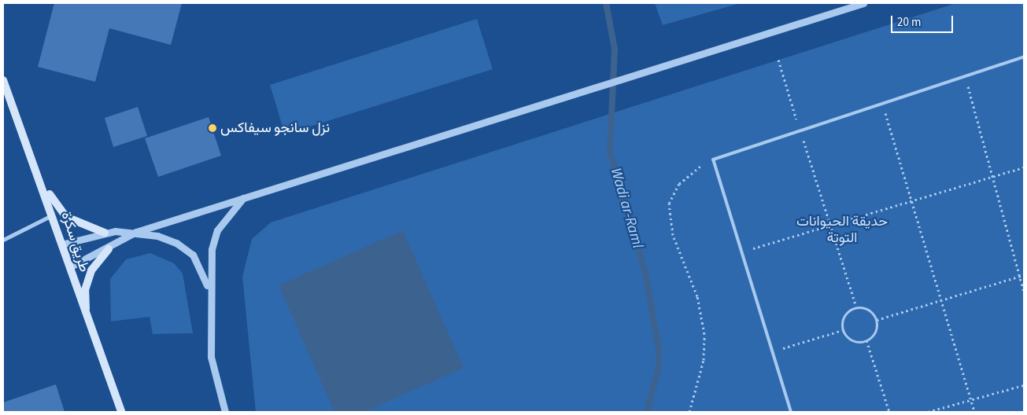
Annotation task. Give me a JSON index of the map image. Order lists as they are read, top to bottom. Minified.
{"streets":{"main road":["طريق سكرة"]},"water":["Wadi ar-Raml"],"parks":["حديقة الحيوانات التوتة"],"places":["نزل سانجو سيفاكس"],"scale_bar":"20 m"}
